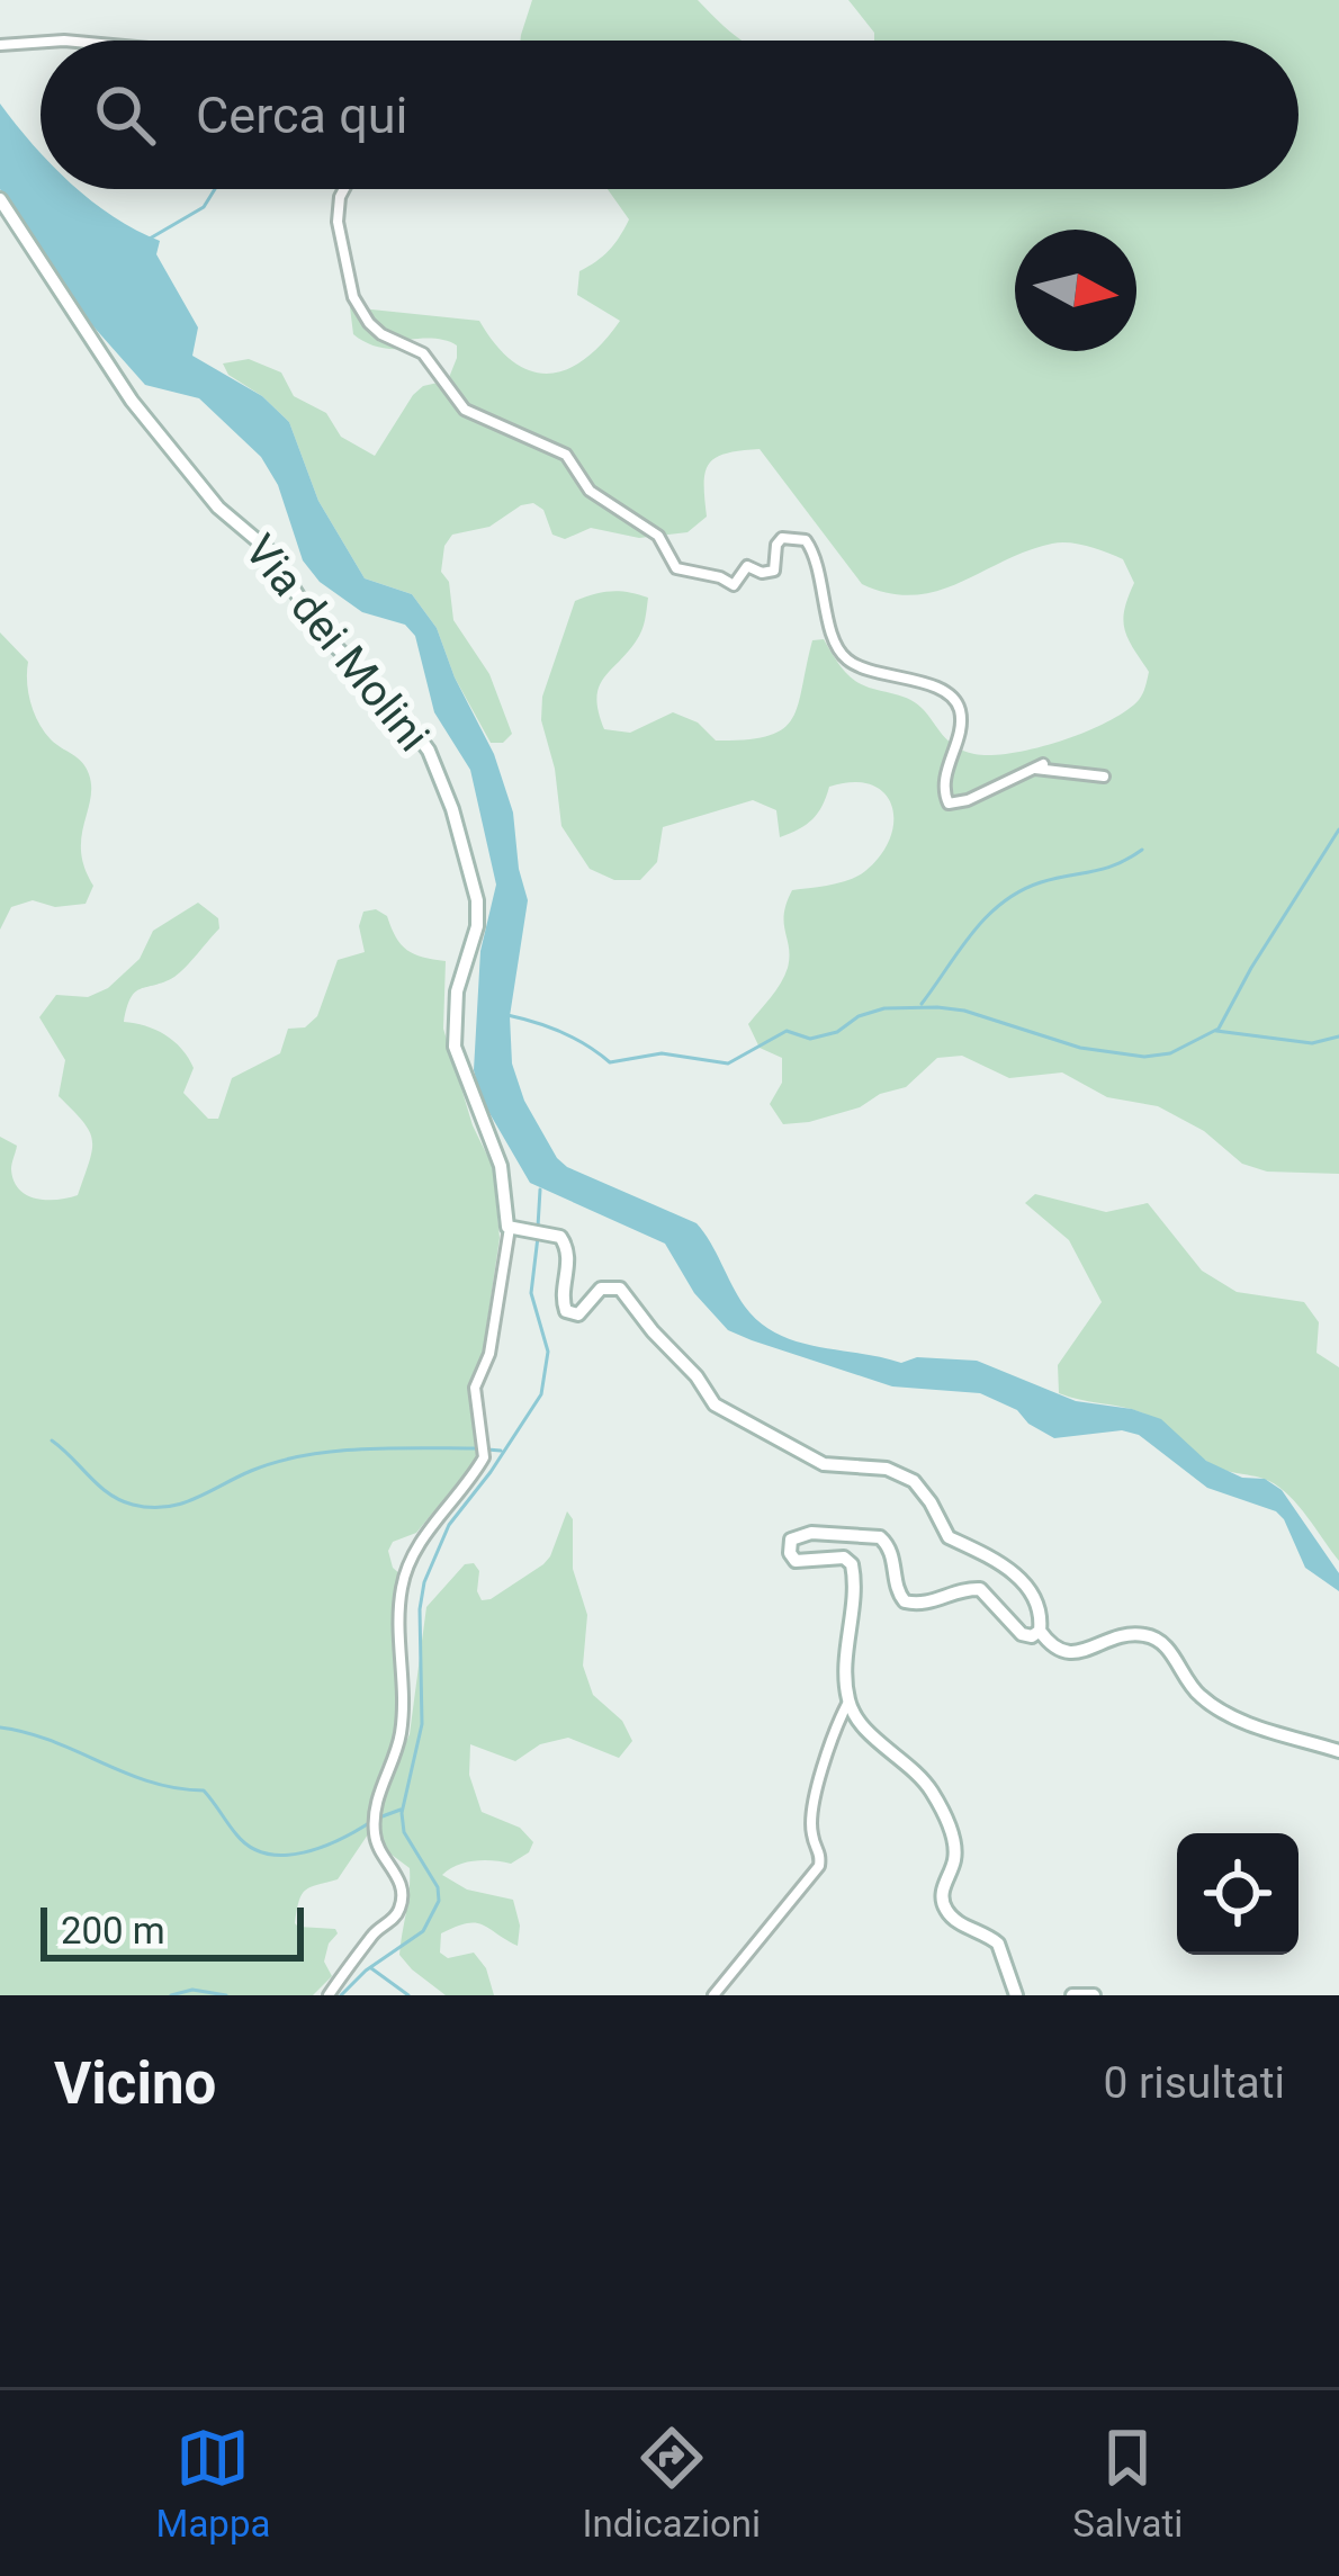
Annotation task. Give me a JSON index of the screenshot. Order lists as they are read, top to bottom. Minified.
{"streets":{"street":["Via dei Molini"]},"scale_bar":"200 m","north":"right","page":{"search":"Cerca qui","scale":"200 m","heading":["Vicino","0 risultati"],"nav":["Mappa","Indicazioni","Salvati"]}}
